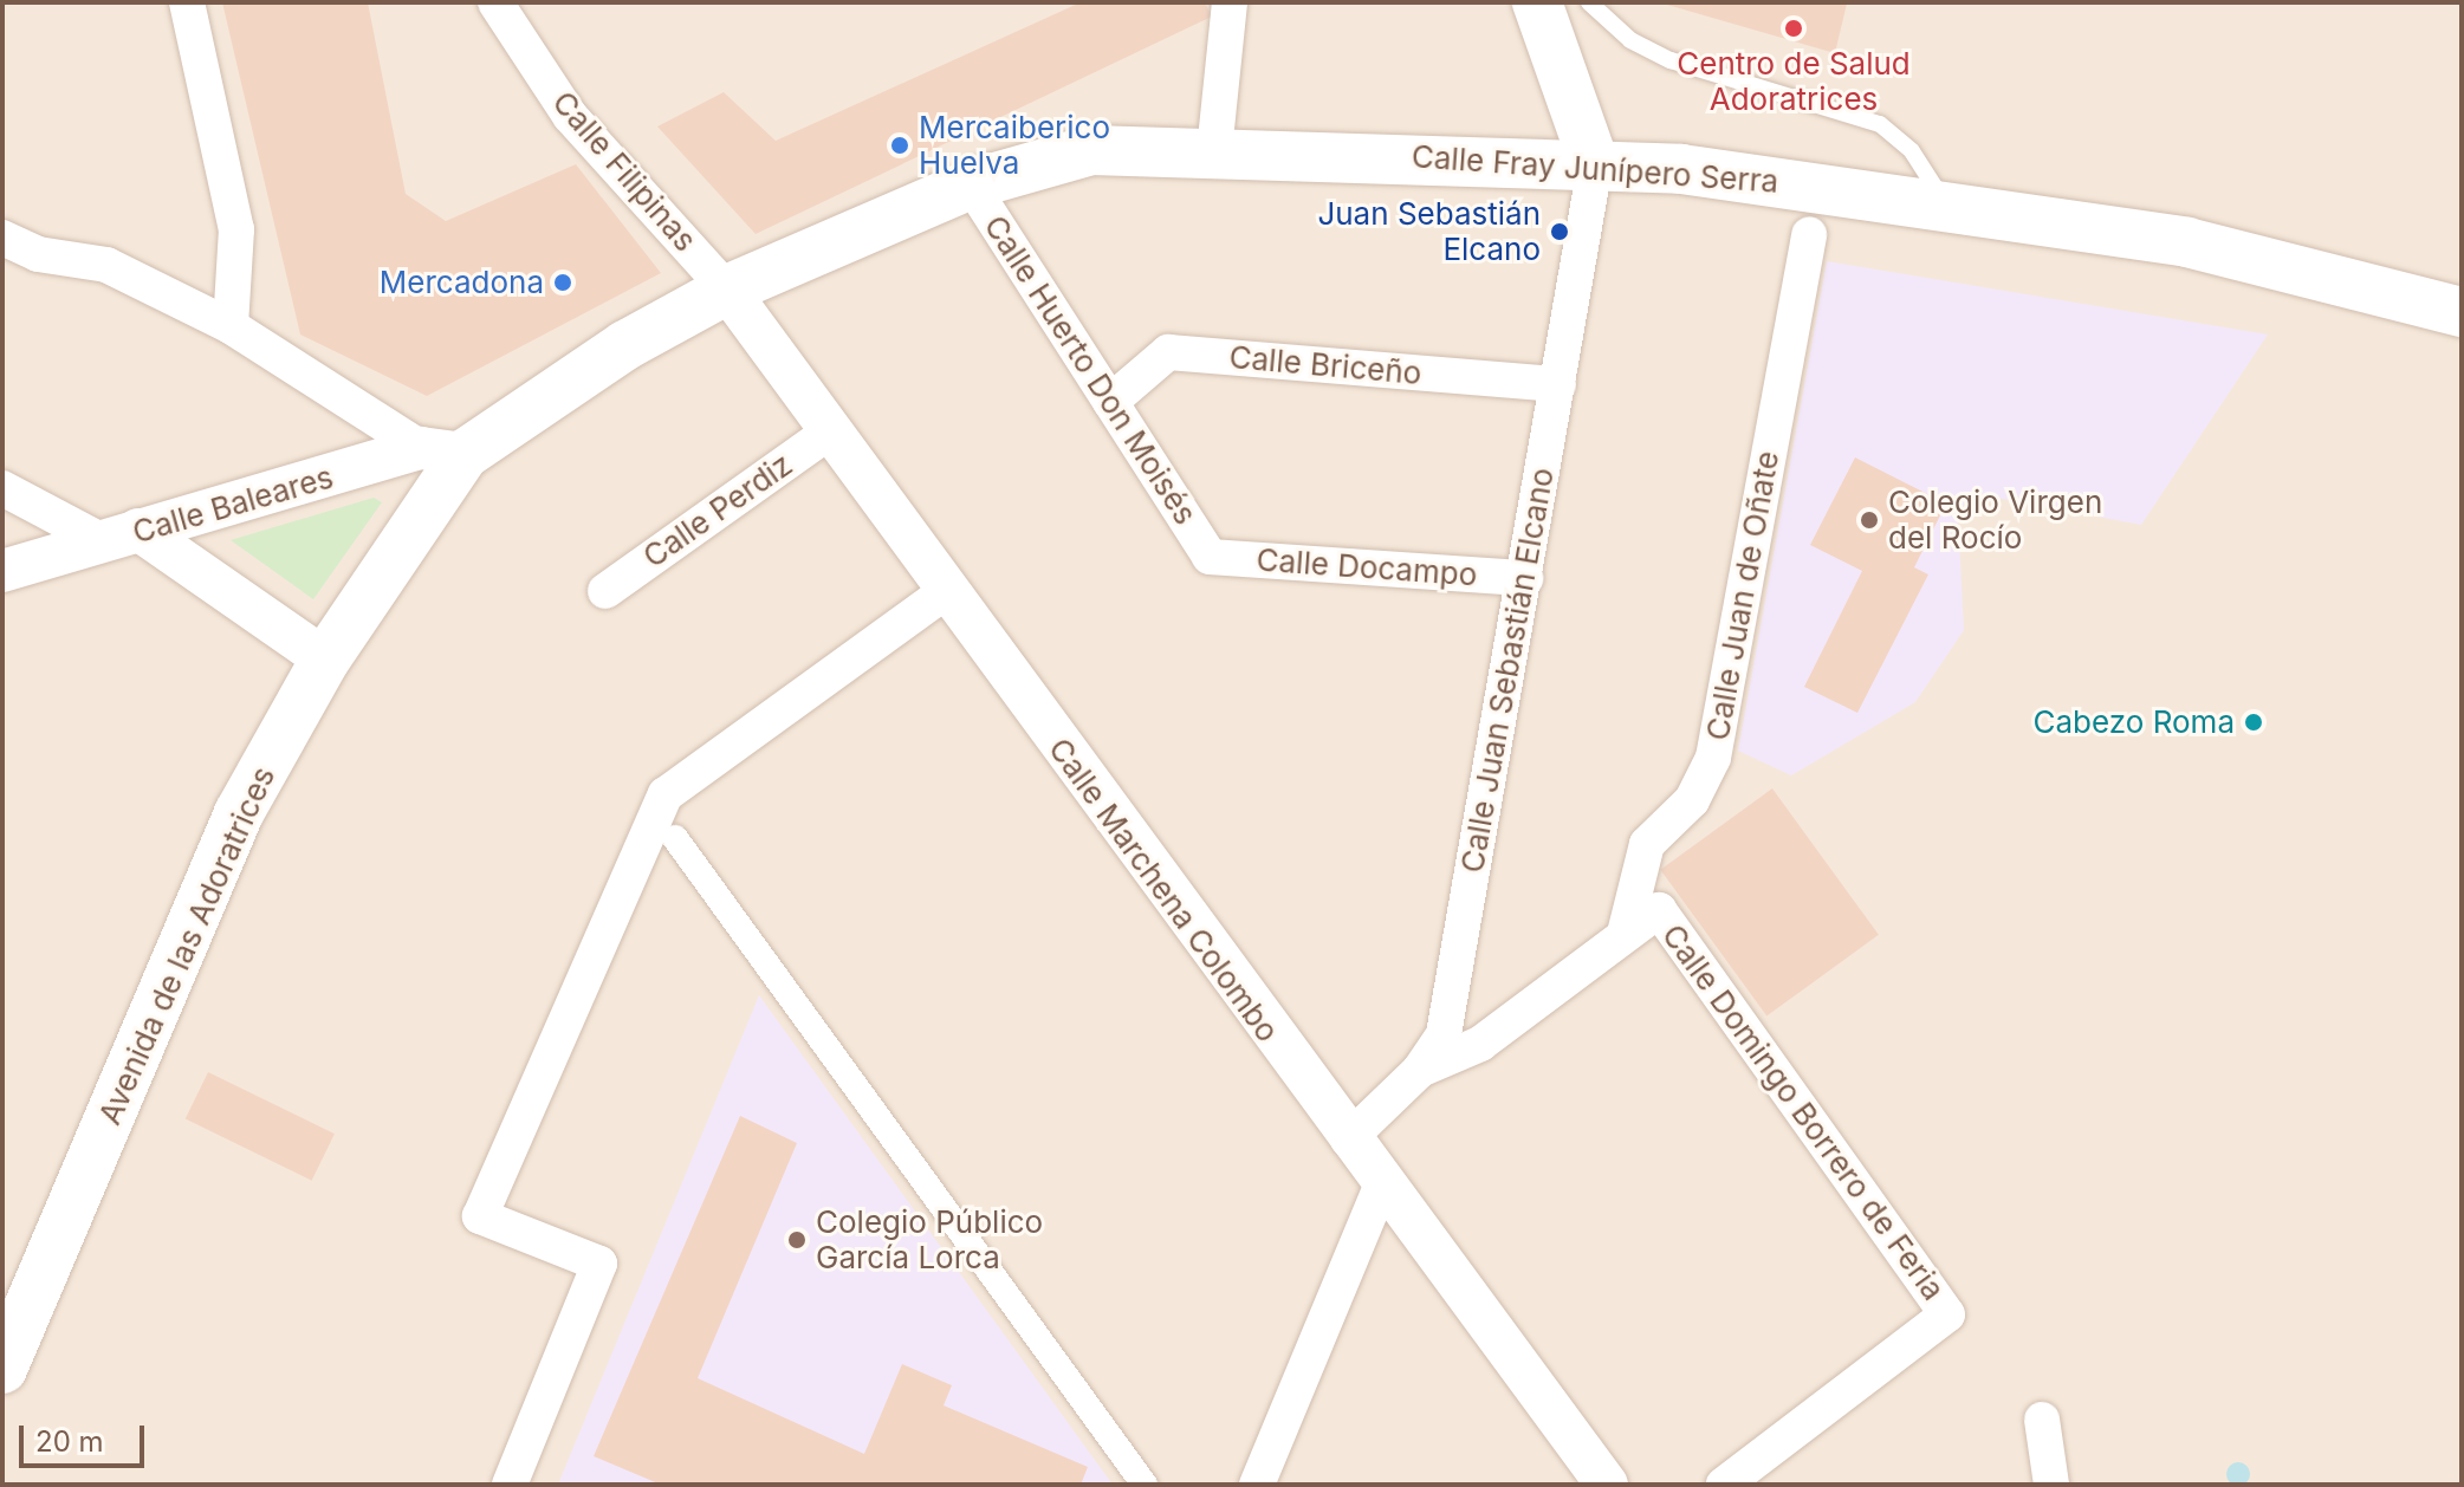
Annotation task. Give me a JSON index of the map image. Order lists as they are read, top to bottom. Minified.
{"streets":{"main road":["Calle Fray Junípero Serra","Avenida de las Adoratrices"],"street":["Calle Filipinas","Calle Briceño","Calle Huerto Don Moisés","Calle Baleares","Calle Perdiz","Calle Docampo","Calle Juan de Oñate","Calle Juan Sebastián Elcano","Calle Marchena Colombo","Calle Domingo Borrero de Feria"]},"crossings":[["Calle Fray Junípero Serra","Calle Huerto Don Moisés"],["Calle Fray Junípero Serra","Calle Juan Sebastián Elcano"],["Calle Fray Junípero Serra","Avenida de las Adoratrices"],["Calle Filipinas","Calle Marchena Colombo"],["Calle Filipinas","Avenida de las Adoratrices"],["Calle Briceño","Calle Huerto Don Moisés"],["Calle Briceño","Calle Juan Sebastián Elcano"],["Calle Huerto Don Moisés","Calle Docampo"],["Calle Huerto Don Moisés","Avenida de las Adoratrices"],["Calle Baleares","Avenida de las Adoratrices"],["Calle Perdiz","Calle Marchena Colombo"],["Calle Docampo","Calle Juan Sebastián Elcano"],["Calle Juan de Oñate","Calle Domingo Borrero de Feria"],["Calle Juan Sebastián Elcano","Calle Marchena Colombo"],["Calle Marchena Colombo","Avenida de las Adoratrices"]],"places":["Centro de Salud Adoratrices","Mercaiberico Huelva","Juan Sebastián Elcano","Mercadona","Colegio Virgen del Rocío","Cabezo Roma","Colegio Público García Lorca"],"scale_bar":"20 m"}
